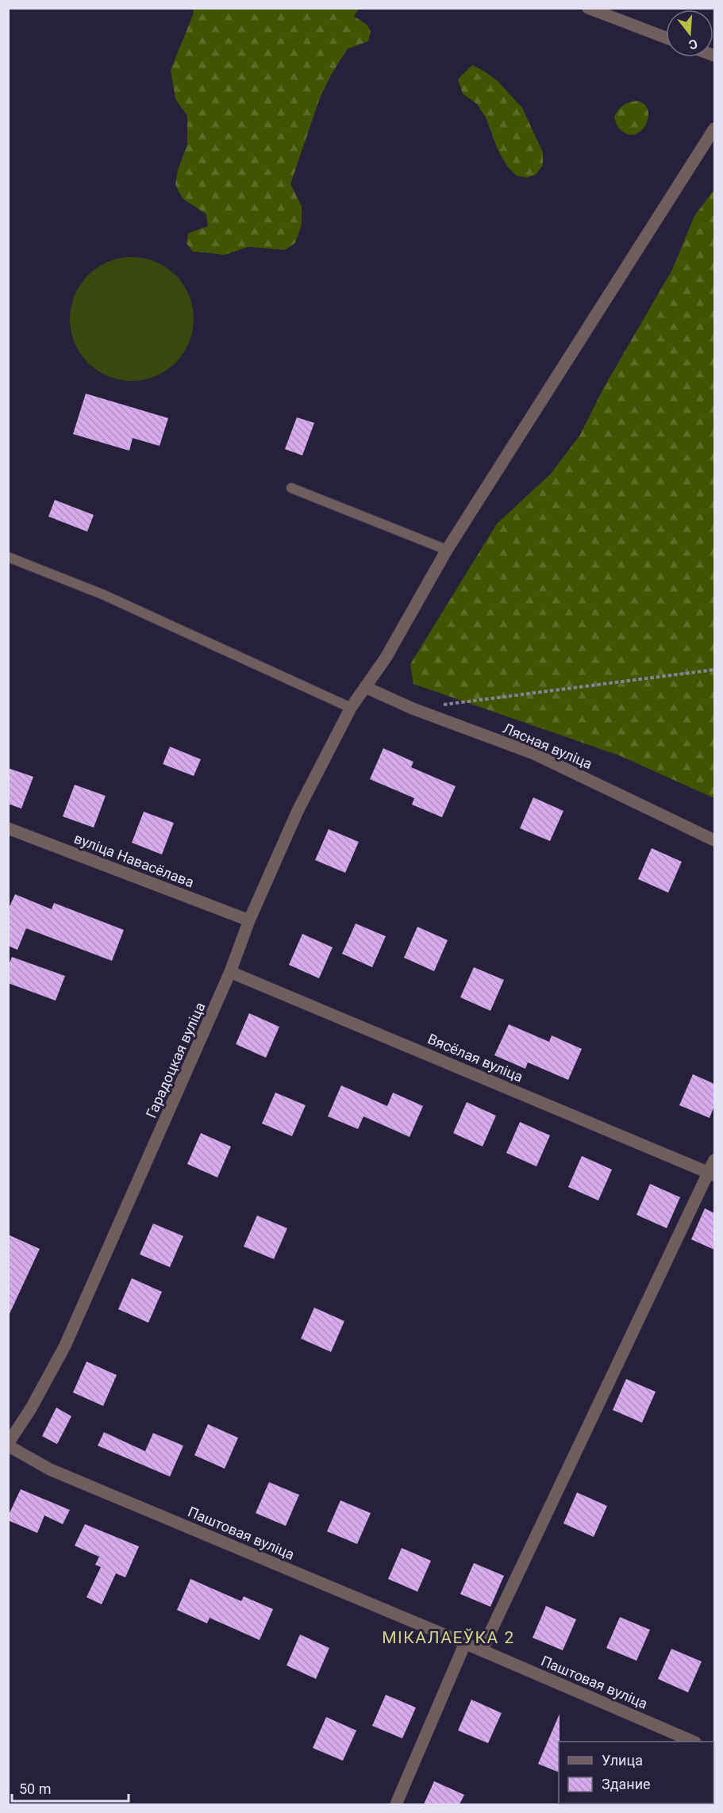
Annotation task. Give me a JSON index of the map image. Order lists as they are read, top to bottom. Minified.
{"streets":{"street":["Лясная вуліца","вуліца Навасёлава","Вясёлая вуліца","Гарадоцкая вуліца","Паштовая вуліца"]},"crossings":[["Лясная вуліца","Гарадоцкая вуліца"],["вуліца Навасёлава","Гарадоцкая вуліца"],["Вясёлая вуліца","Гарадоцкая вуліца"],["Гарадоцкая вуліца","Паштовая вуліца"]],"districts":["МІКАЛАЕЎКА 2"],"legend":["Улица","Здание"],"scale_bar":"50 m","north":"bottom"}
